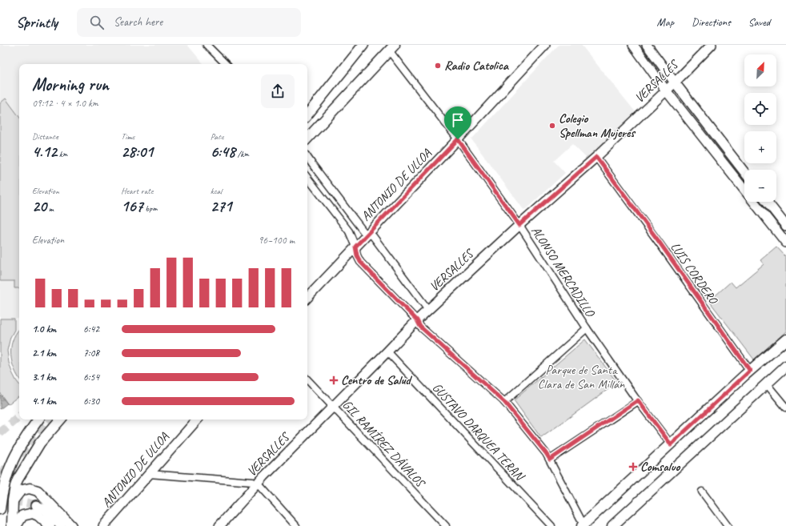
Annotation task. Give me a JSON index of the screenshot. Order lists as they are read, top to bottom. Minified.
{"streets":{"street":["VERSALLES","ANTONIO DE ULLOA","ALONSO MERCADILLO","LUIS CORDERO","GUSTAVO DARQUEA TERAN","GIL RAMÍREZ DÁVALOS"]},"crossings":[["VERSALLES","ALONSO MERCADILLO"],["VERSALLES","LUIS CORDERO"],["VERSALLES","GUSTAVO DARQUEA TERAN"],["VERSALLES","GIL RAMÍREZ DÁVALOS"],["ANTONIO DE ULLOA","ALONSO MERCADILLO"]],"parks":["Parque de Santa Clara de San Millán"],"places":{"other":["Radio Catolica","Colegio Spellman Mujeres"],"health":["Centro de Salud","Comsaluo"]},"north":"top right","page":{"header":"Sprintly","search":"Search here","nav":["Map","Directions","Saved"],"map_buttons":["+","−"],"heading":["Morning run","09:12 · 4 × 1.0 km"],"stats":[["Distance","4.12 km"],["Time","28:01"],["Pace","6:48 /km"],["Elevation","20 m"],["Heart rate","167 bpm"],["kcal","271"]],"chart":["Elevation","96–100 m"],"list":[{"name":"1.0 km","note":"6:42"},{"name":"2.1 km","note":"7:08"},{"name":"3.1 km","note":"6:54"},{"name":"4.1 km","note":"6:30"}]}}
